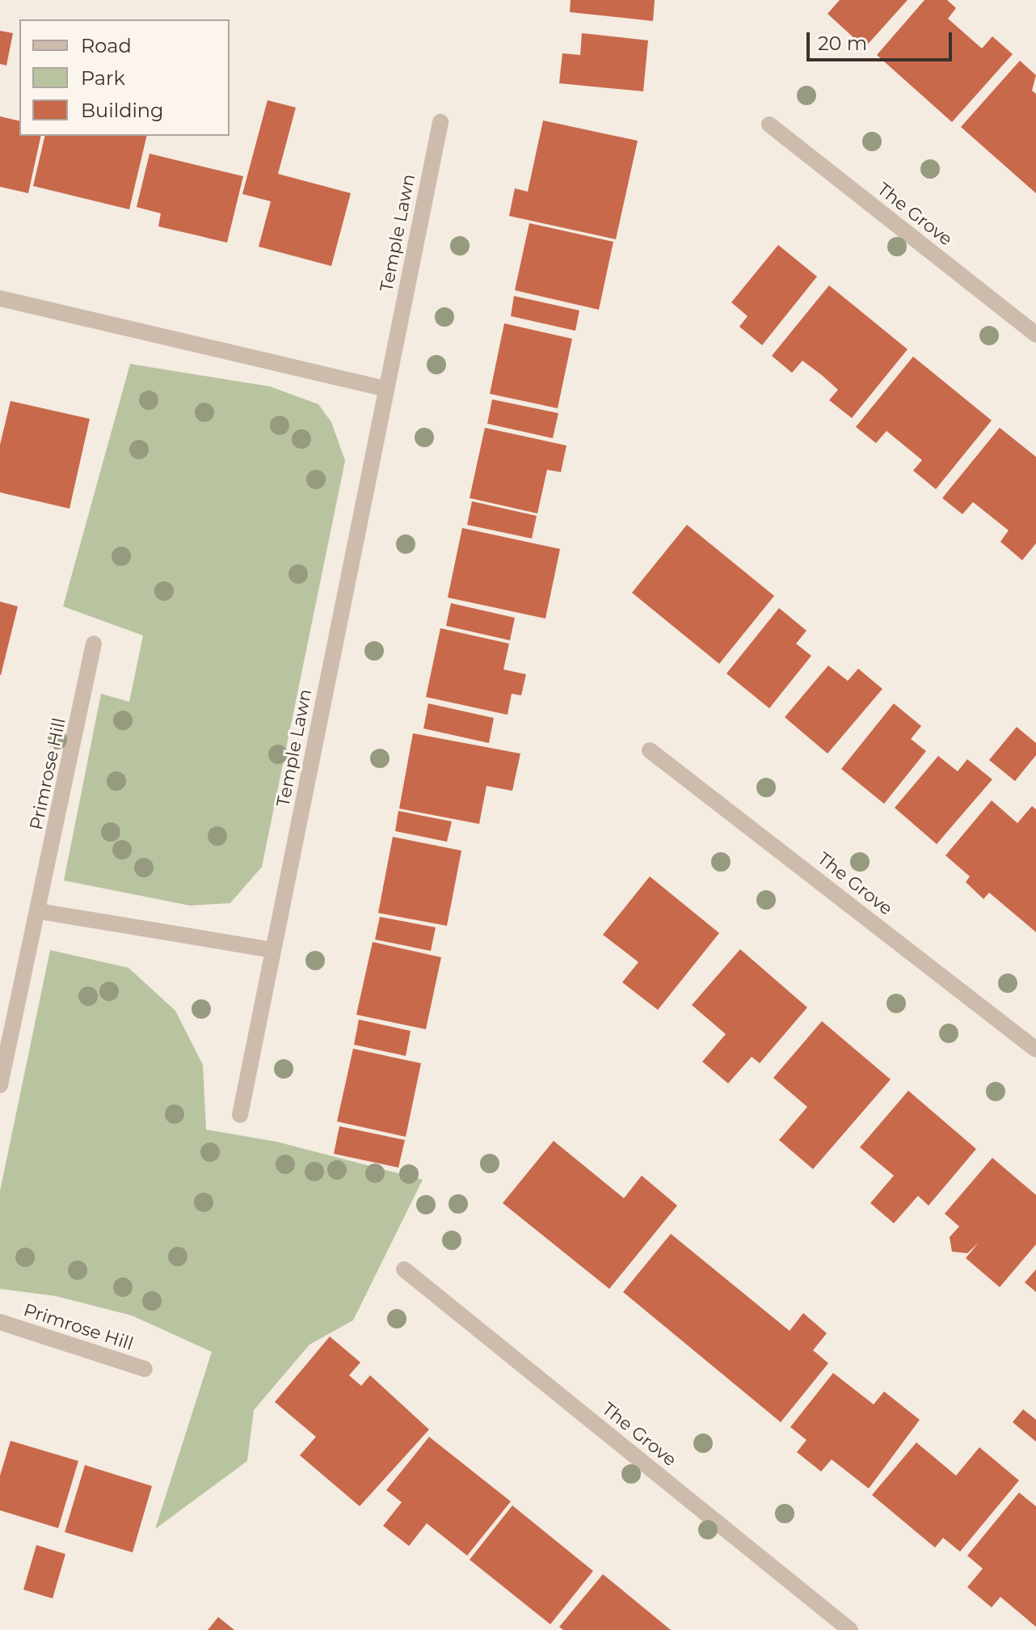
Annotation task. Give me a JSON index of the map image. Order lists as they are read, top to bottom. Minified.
{"streets":{"street":["The Grove","Temple Lawn","Primrose Hill"]},"legend":["Road","Park","Building"],"scale_bar":"20 m"}
